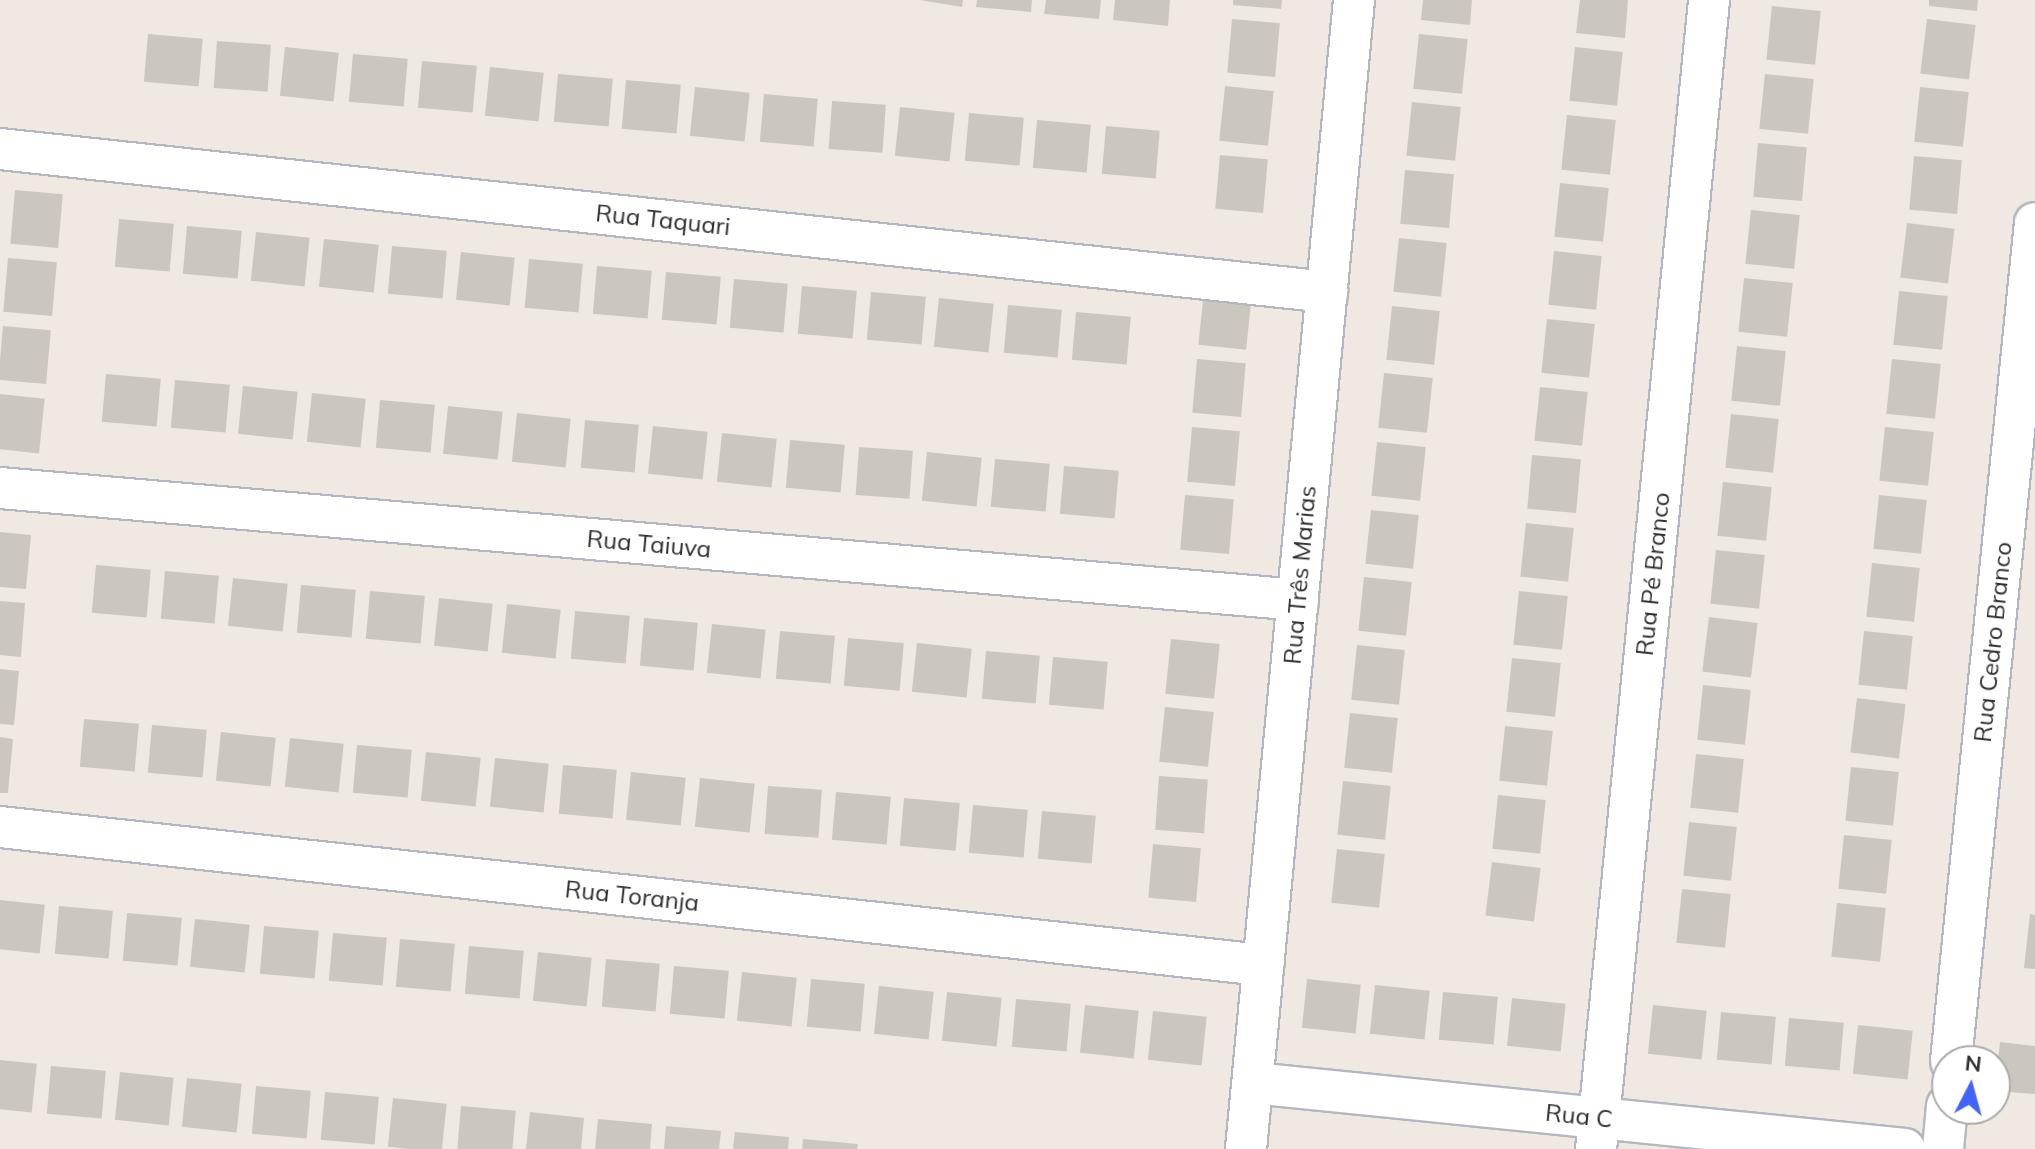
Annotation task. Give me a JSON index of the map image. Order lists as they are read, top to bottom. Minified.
{"streets":{"street":["Rua Taquari","Rua Taiuva","Rua Pé Branco","Rua Três Marias","Rua Cedro Branco","Rua Toranja","Rua C"]},"crossings":[["Rua Taquari","Rua Três Marias"],["Rua Taiuva","Rua Três Marias"],["Rua Pé Branco","Rua C"],["Rua Três Marias","Rua Toranja"],["Rua Três Marias","Rua C"]],"north":"top"}
